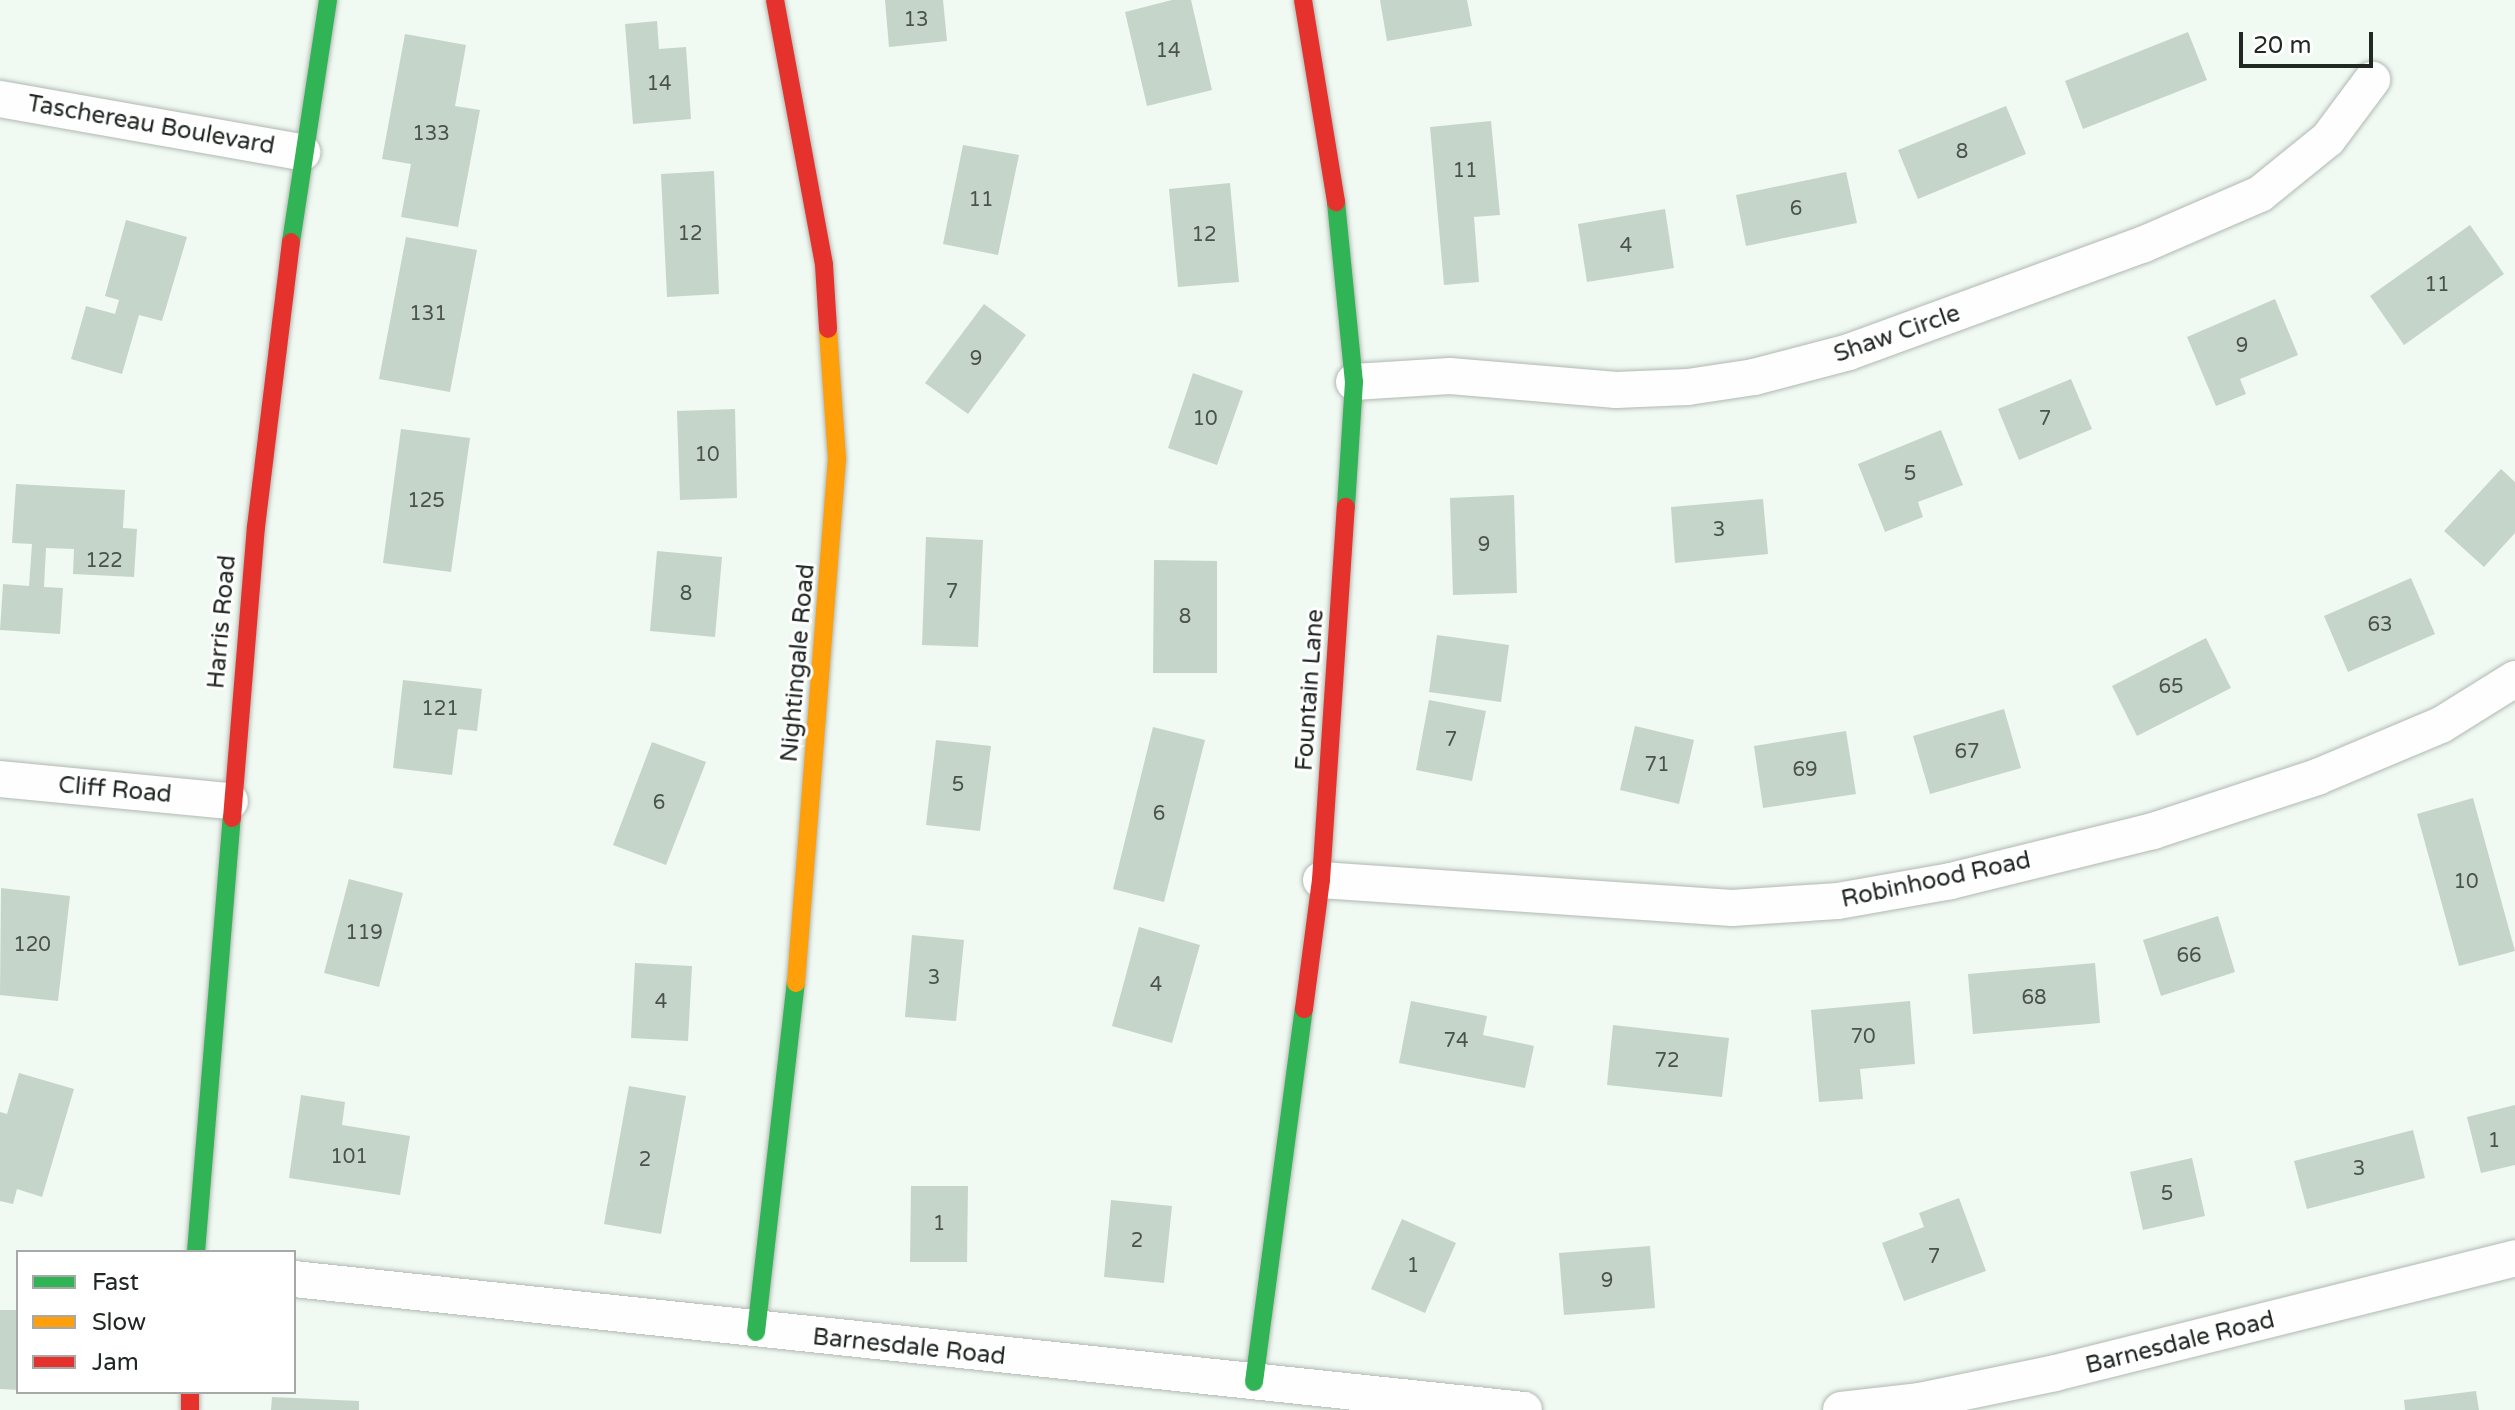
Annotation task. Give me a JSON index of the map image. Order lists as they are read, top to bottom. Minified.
{"streets":{"street":["Taschereau Boulevard","Shaw Circle","Harris Road","Nightingale Road","Fountain Lane","Cliff Road","Robinhood Road","Barnesdale Road"]},"crossings":[["Taschereau Boulevard","Harris Road"],["Shaw Circle","Fountain Lane"],["Harris Road","Cliff Road"],["Nightingale Road","Barnesdale Road"],["Fountain Lane","Robinhood Road"],["Fountain Lane","Barnesdale Road"]],"house_numbers":["13","14","14","133","8","11","11","6","12","12","4","11","131","9","9","10","7","10","5","125","3","9","122","7","8","8","63","65","121","7","67","71","69","5","6","6","10","119","120","66","3","4","68","4","70","74","72","1","101","2","3","5","1","2","7","1","9"],"legend":["Fast","Slow","Jam"],"scale_bar":"20 m"}
